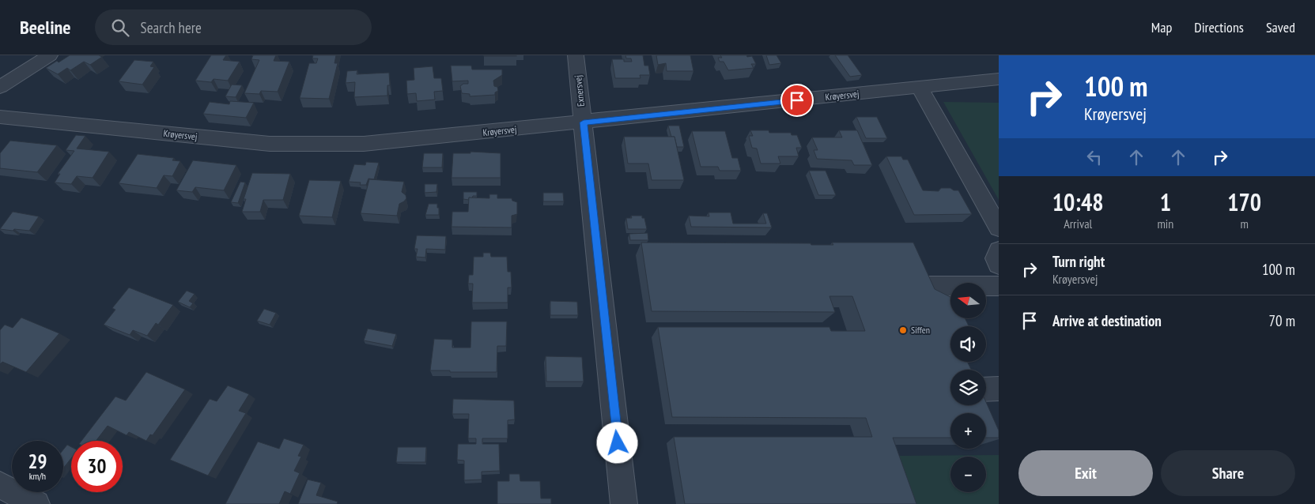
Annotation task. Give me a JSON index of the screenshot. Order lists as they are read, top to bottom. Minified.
{"streets":{"street":["Exnersvej","Krøyersvej"]},"crossings":[["Exnersvej","Krøyersvej"]],"places":["Siffen"],"north":"left","page":{"header":"Beeline","search":"Search here","nav":["Map","Directions","Saved"],"turn":["100 m","Krøyersvej"],"eta":["10:48","Arrival","1","min","170","m"],"list":[{"name":"Turn right","note":"Krøyersvej","value":"100 m"},{"name":"Arrive at destination","value":"70 m"}],"map_buttons":["+","−"],"speed":"29 km/h","limit":"30","buttons":["Exit","Share"]}}
